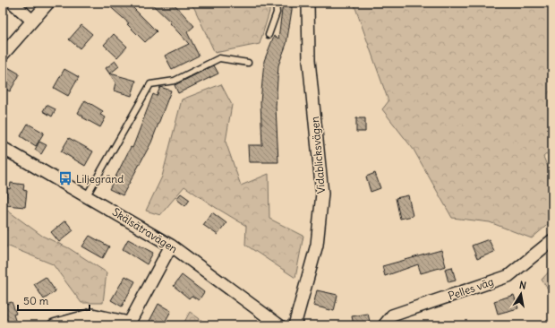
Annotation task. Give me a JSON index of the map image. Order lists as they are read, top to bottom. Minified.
{"streets":{"street":["Vidablicksvägen","Skälsätravägen","Pelles väg"]},"places":{"bus stop":["Liljegränd"]},"scale_bar":"50 m","north":"top"}
